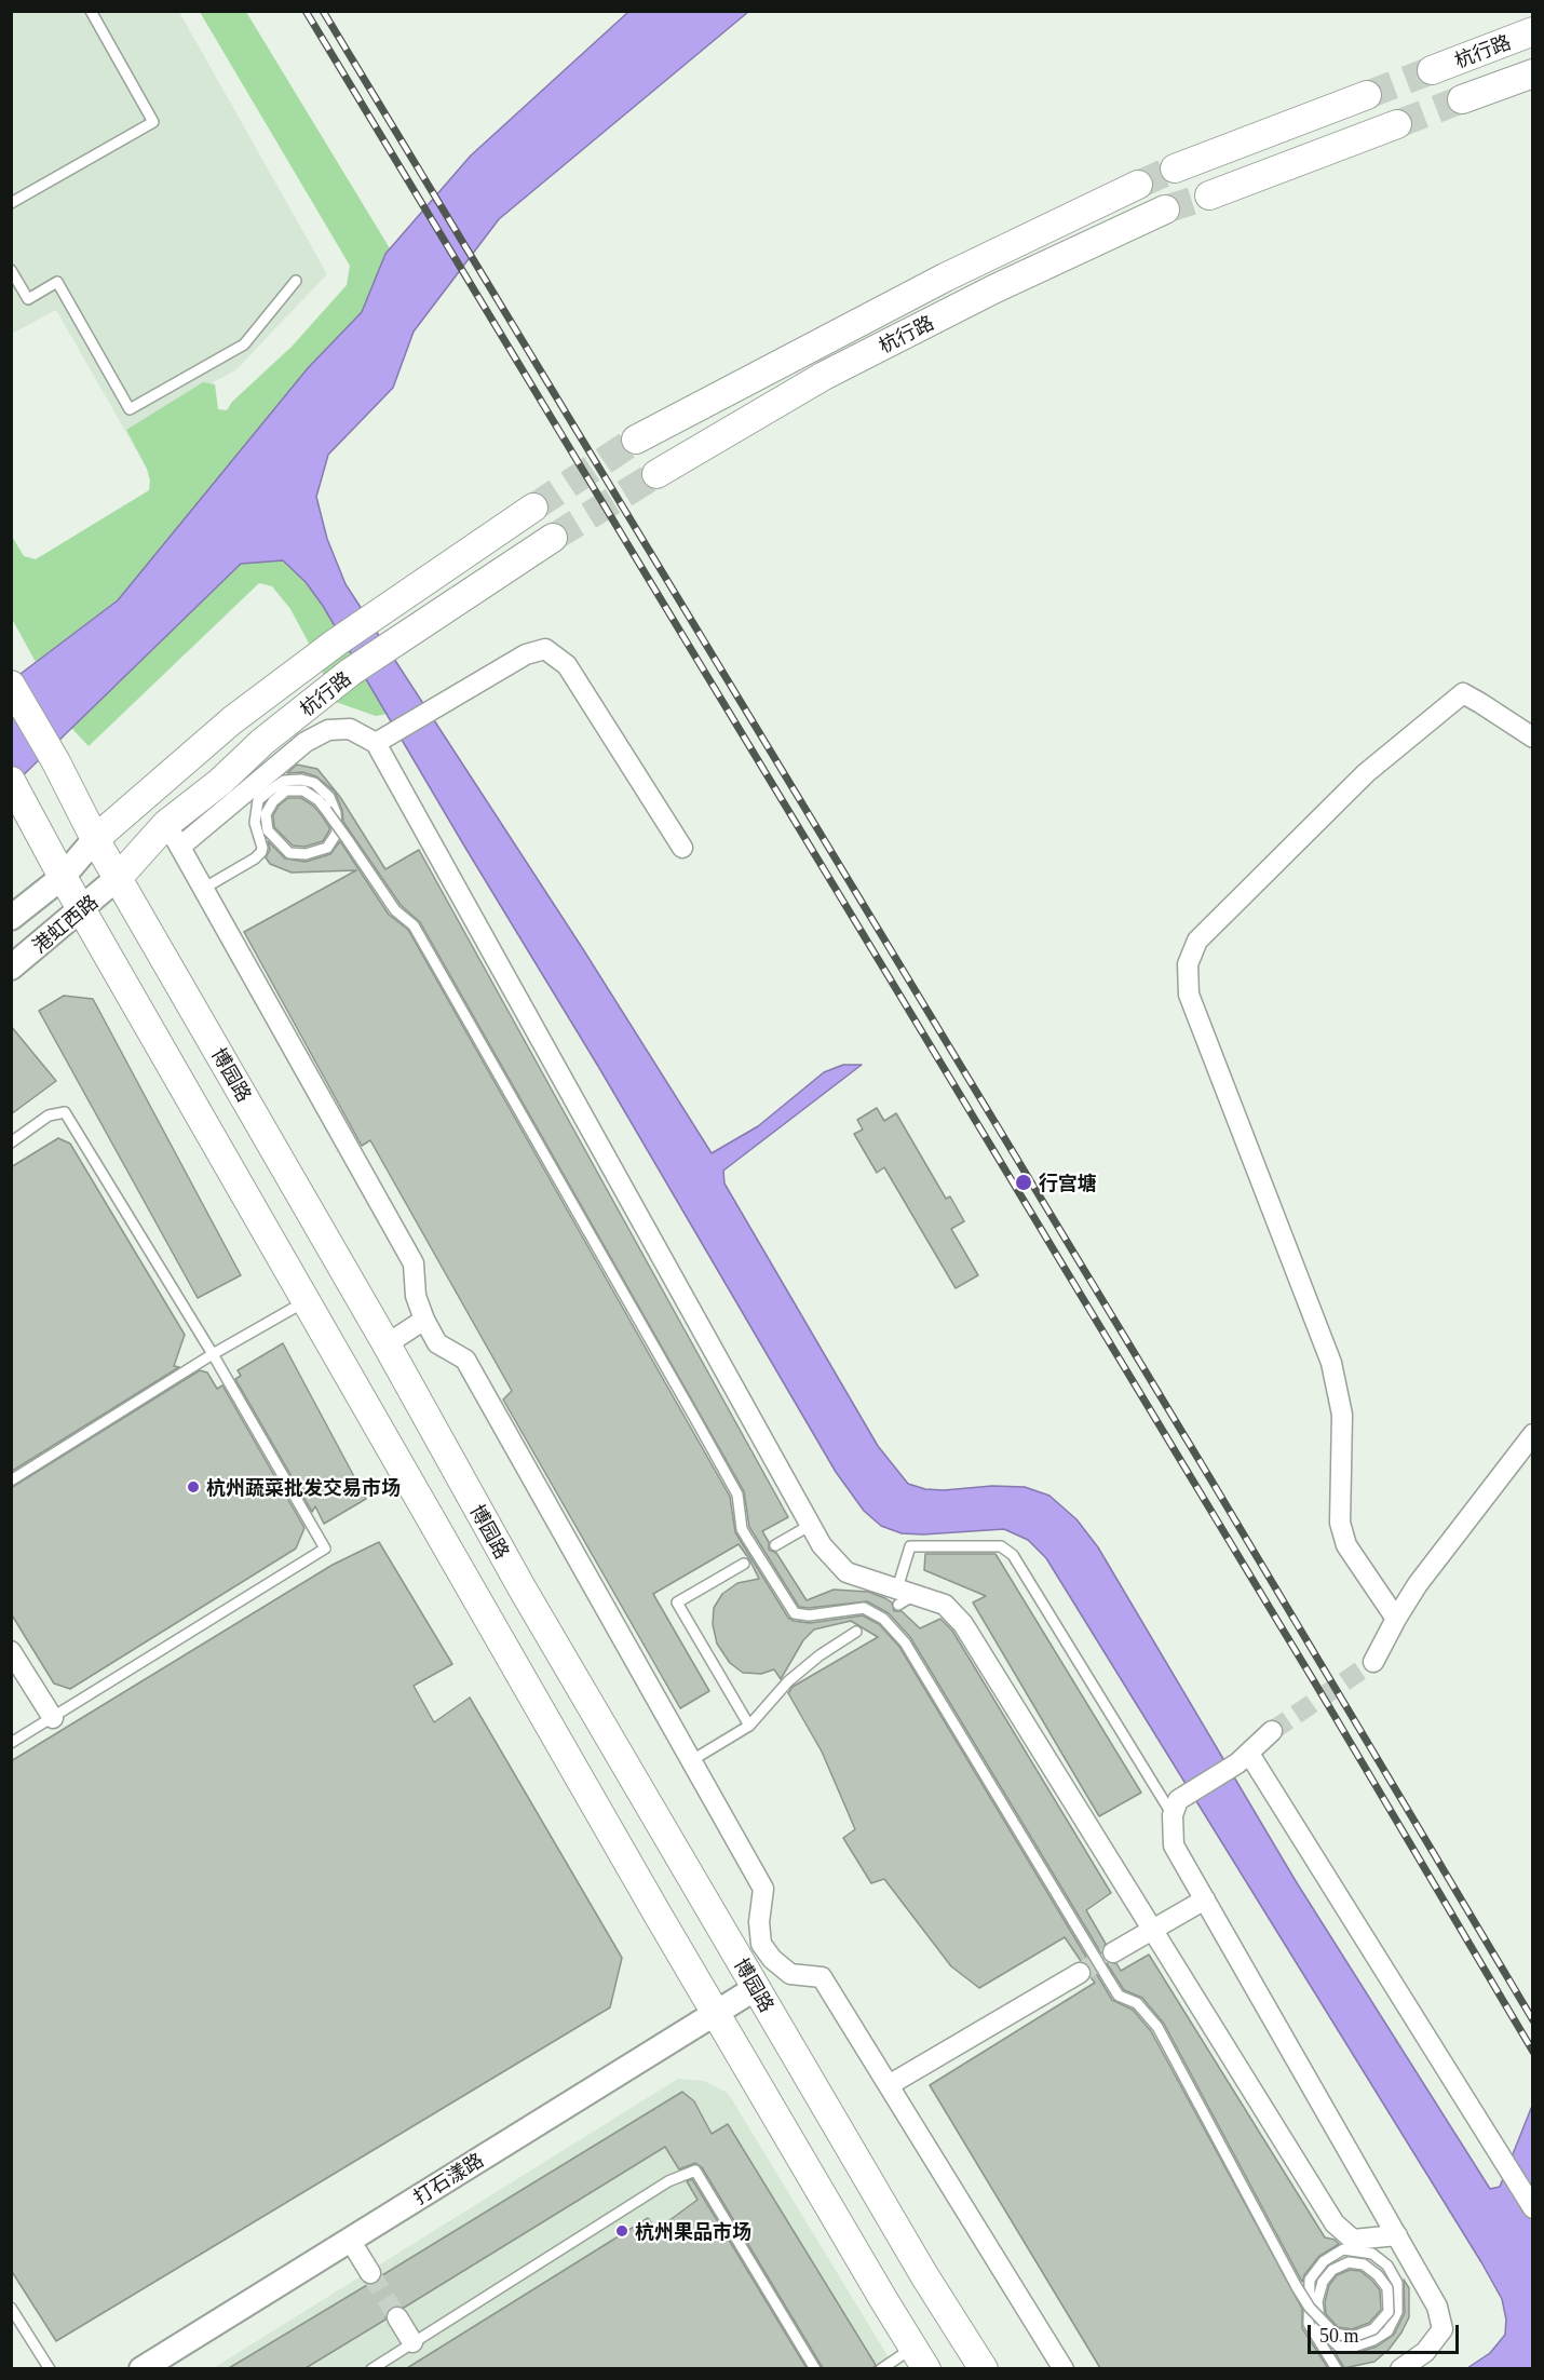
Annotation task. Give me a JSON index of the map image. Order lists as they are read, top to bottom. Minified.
{"streets":{"main road":["杭行路","博园路"],"street":["港虹西路","打石漾路"]},"crossings":[["杭行路","港虹西路"],["杭行路","博园路"],["港虹西路","博园路"],["博园路","打石漾路"]],"places":["行宫塘","杭州蔬菜批发交易市场","杭州果品市场"],"scale_bar":"50 m"}
